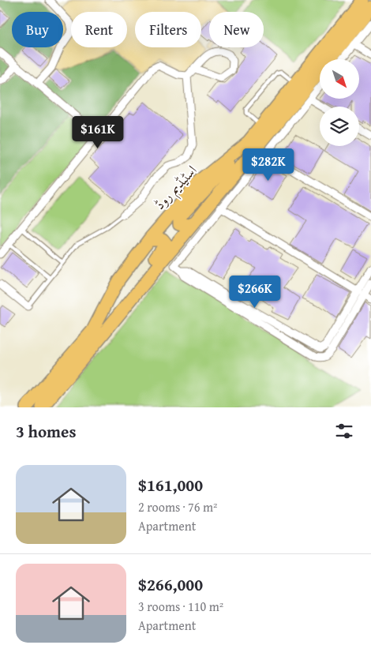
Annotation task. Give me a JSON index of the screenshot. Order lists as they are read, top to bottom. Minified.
{"streets":{"main road":["اسٹیڈیم روڈ"]},"north":"bottom right","page":{"chip":["Buy","Rent","Filters","New"],"price":["$161K","$282K","$266K"],"heading":"3 homes","list":[{"name":"$161,000","note":"2 rooms · 76 m² · Apartment"},{"name":"$266,000","note":"3 rooms · 110 m² · Apartment"}]}}
